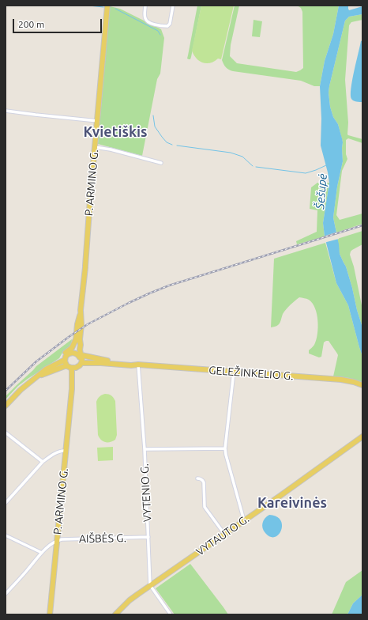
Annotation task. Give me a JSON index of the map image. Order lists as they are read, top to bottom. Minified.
{"streets":{"main road":["P. ARMINO G.","GELEŽINKELIO G.","VYTAUTO G."],"street":["VYTENIO G.","AIŠBĖS G."]},"crossings":[["P. ARMINO G.","GELEŽINKELIO G."],["P. ARMINO G.","AIŠBĖS G."],["GELEŽINKELIO G.","VYTENIO G."],["VYTENIO G.","VYTAUTO G."],["VYTENIO G.","AIŠBĖS G."]],"districts":["Kvietiškis","Kareivinės"],"water":["Šešupė"],"scale_bar":"200 m"}
